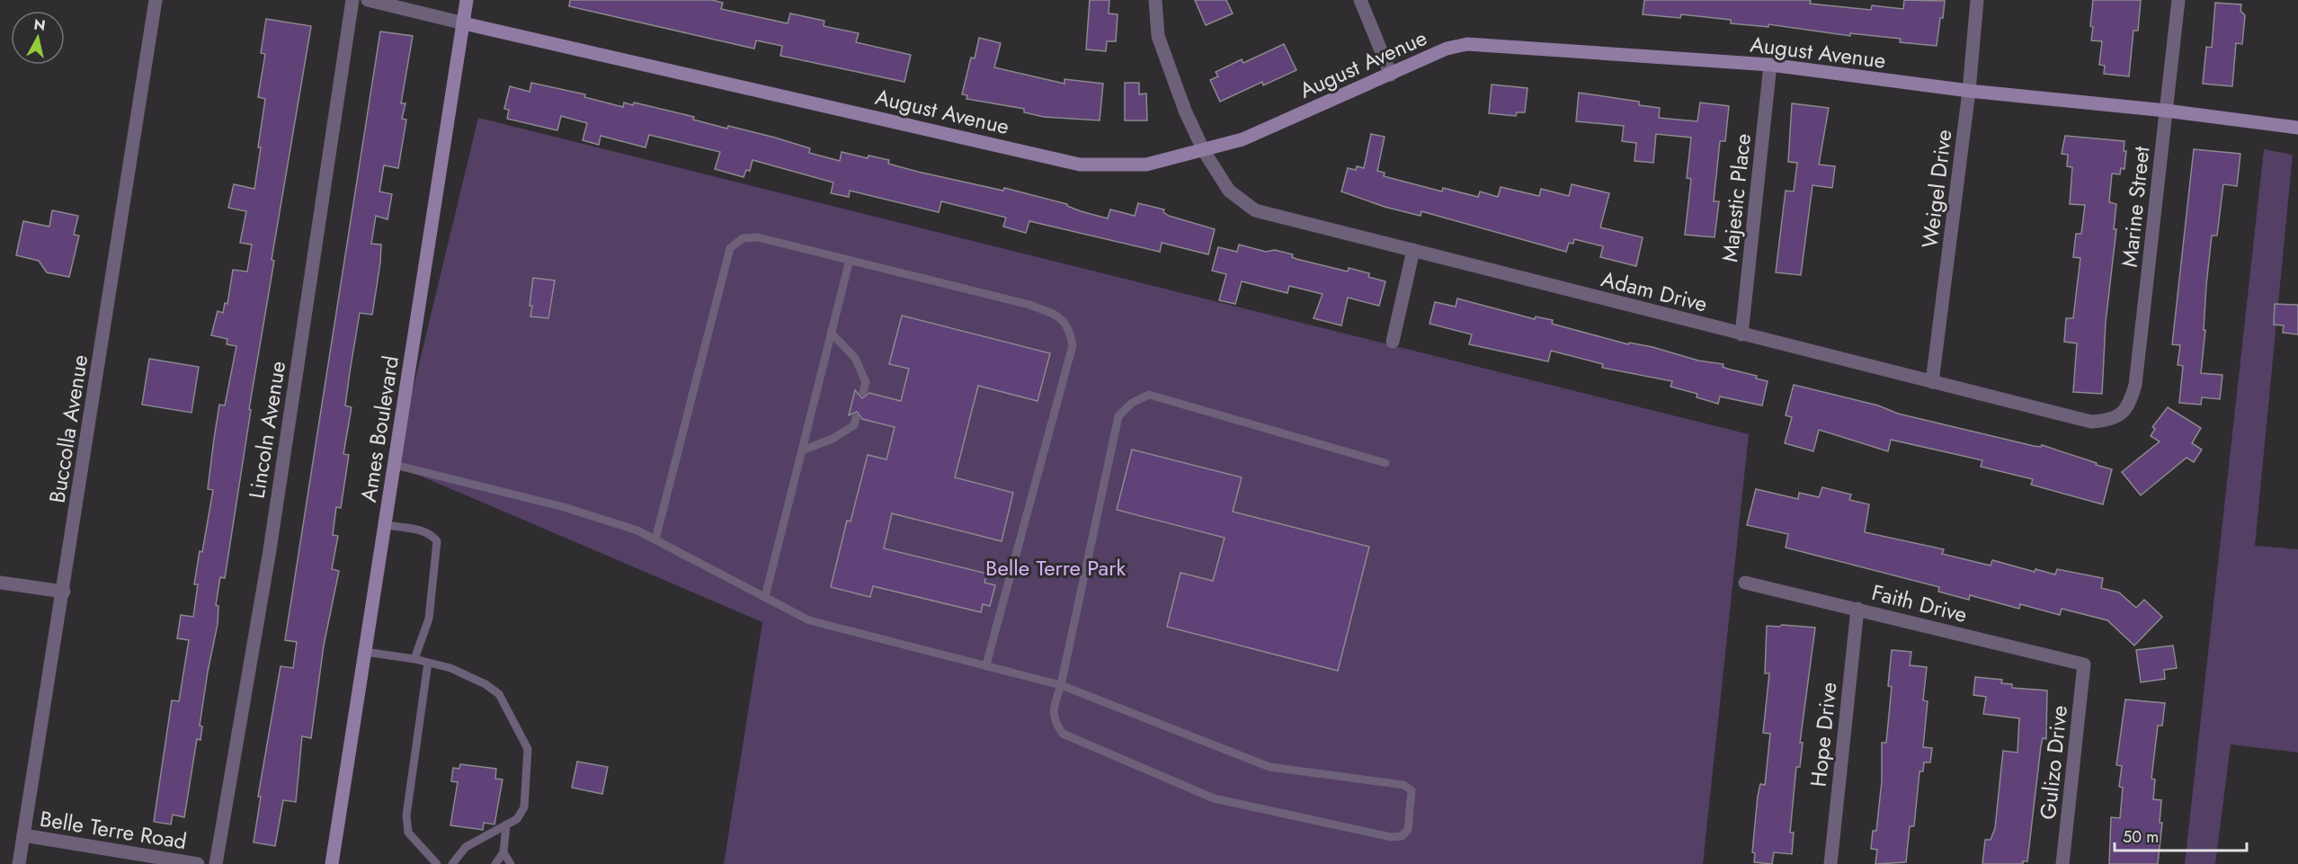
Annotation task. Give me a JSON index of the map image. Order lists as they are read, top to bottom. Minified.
{"streets":{"street":["August Avenue","Weigel Drive","Majestic Place","Marine Street","Adam Drive","Buccolla Avenue","Ames Boulevard","Lincoln Avenue","Faith Drive","Hope Drive","Gulizo Drive","Belle Terre Road"]},"crossings":[["August Avenue","Weigel Drive"],["August Avenue","Majestic Place"],["August Avenue","Marine Street"],["August Avenue","Adam Drive"],["August Avenue","Ames Boulevard"],["Weigel Drive","Adam Drive"],["Majestic Place","Adam Drive"],["Marine Street","Adam Drive"],["Buccolla Avenue","Belle Terre Road"],["Faith Drive","Hope Drive"],["Faith Drive","Gulizo Drive"]],"parks":["Belle Terre Park"],"scale_bar":"50 m","north":"top"}
